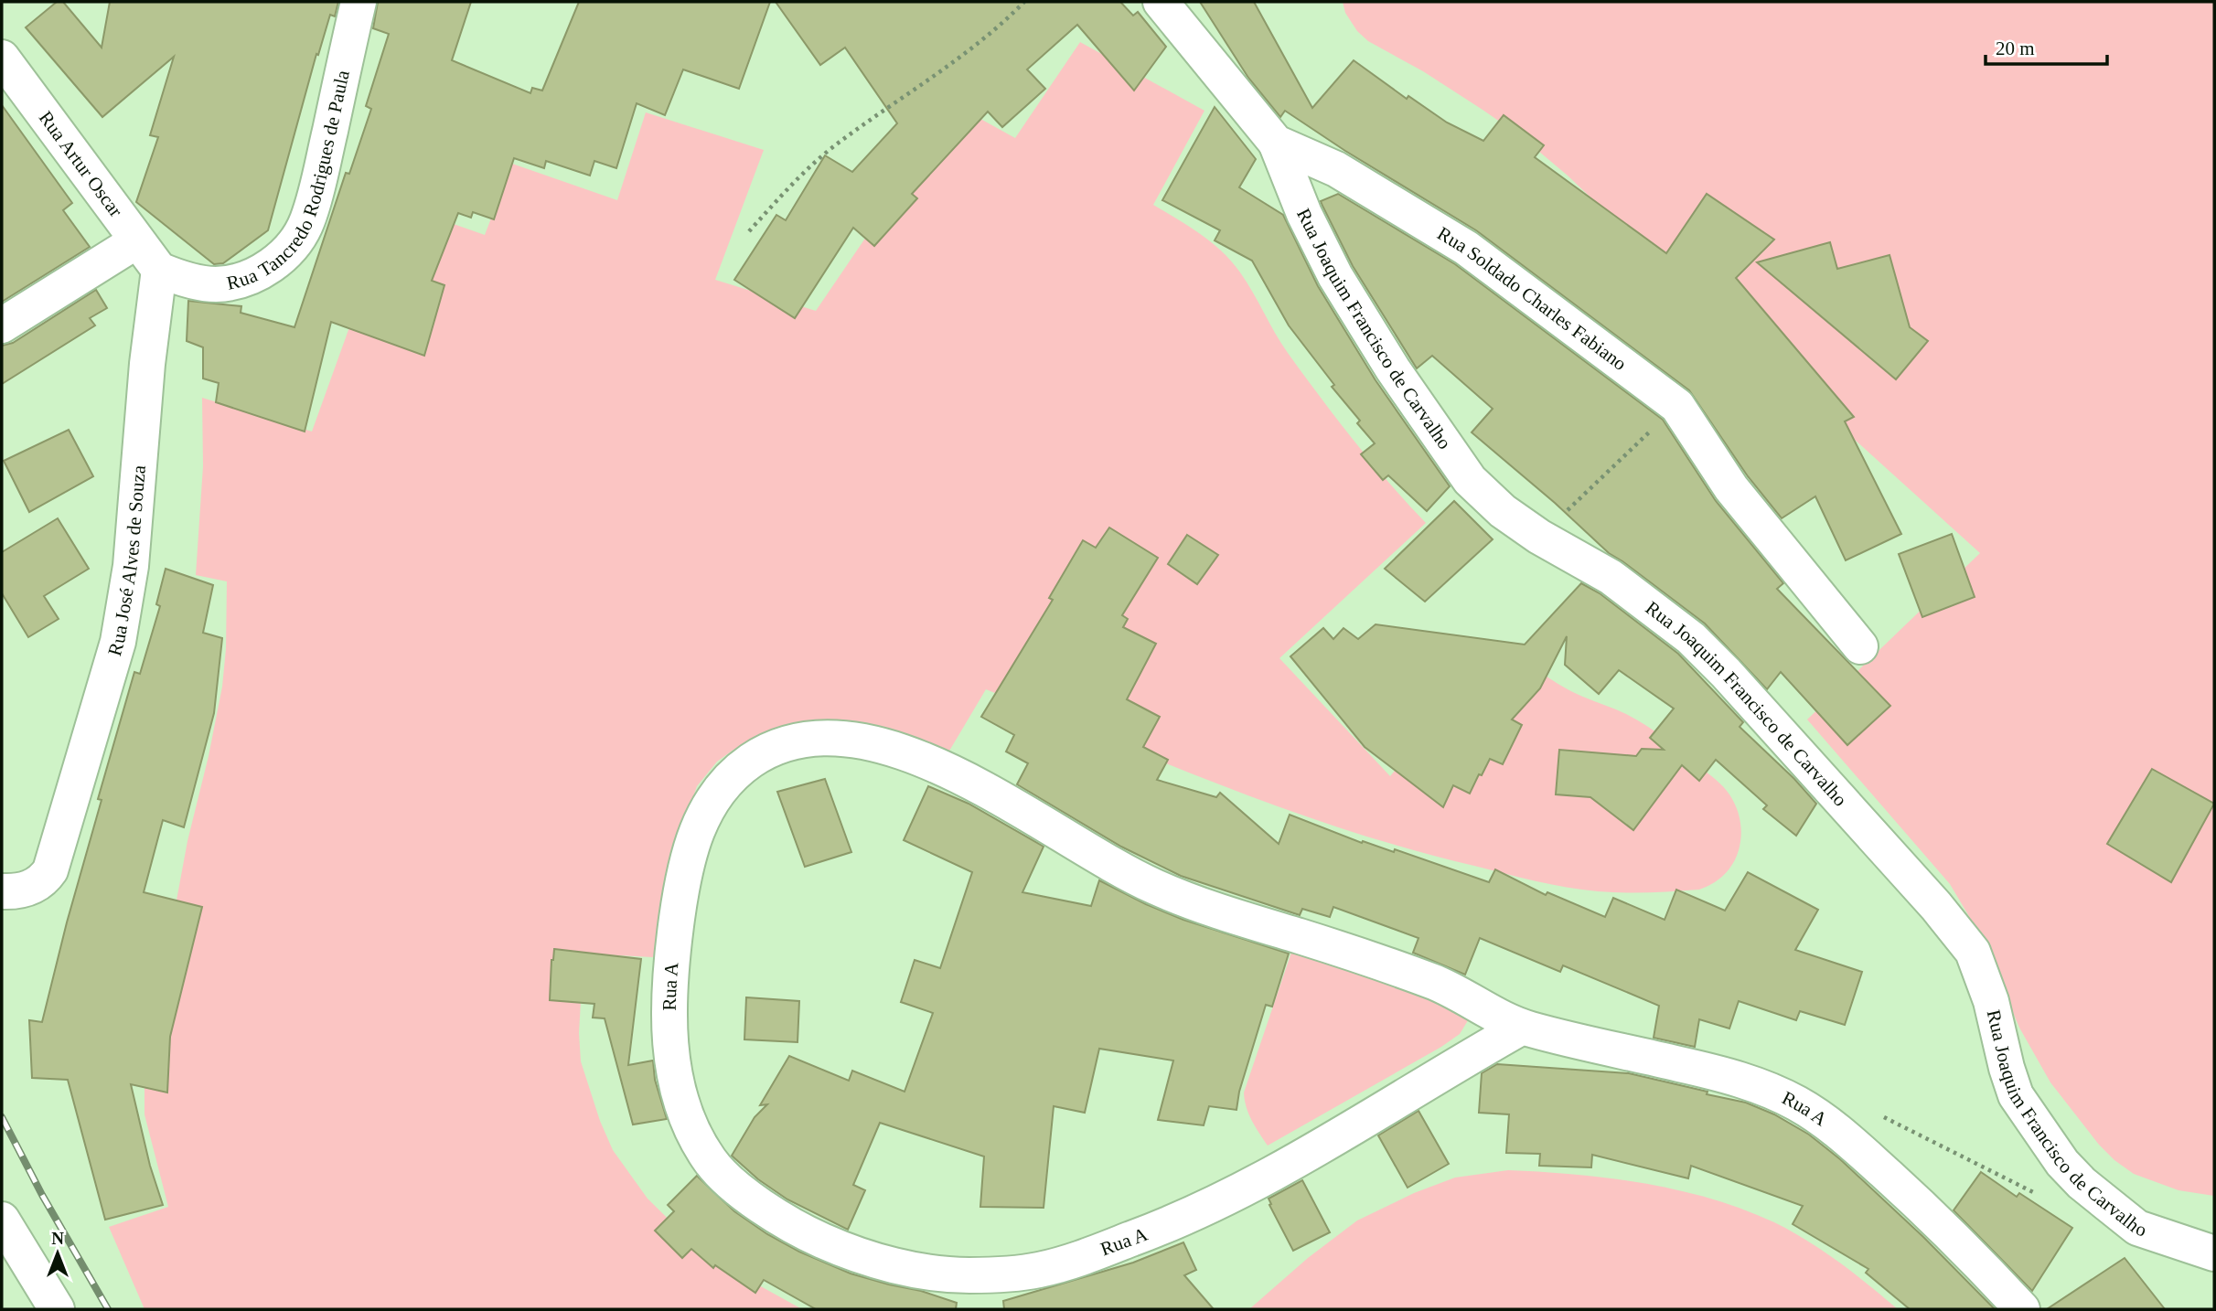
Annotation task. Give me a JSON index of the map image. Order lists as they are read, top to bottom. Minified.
{"streets":{"street":["Rua Artur Oscar","Rua Tancredo Rodrigues de Paula","Rua Soldado Charles Fabiano","Rua Joaquim Francisco de Carvalho","Rua José Alves de Souza","Rua A"]},"crossings":[["Rua Artur Oscar","Rua Tancredo Rodrigues de Paula"],["Rua Artur Oscar","Rua José Alves de Souza"],["Rua Tancredo Rodrigues de Paula","Rua José Alves de Souza"],["Rua Soldado Charles Fabiano","Rua Joaquim Francisco de Carvalho"]],"scale_bar":"20 m","north":"top"}
